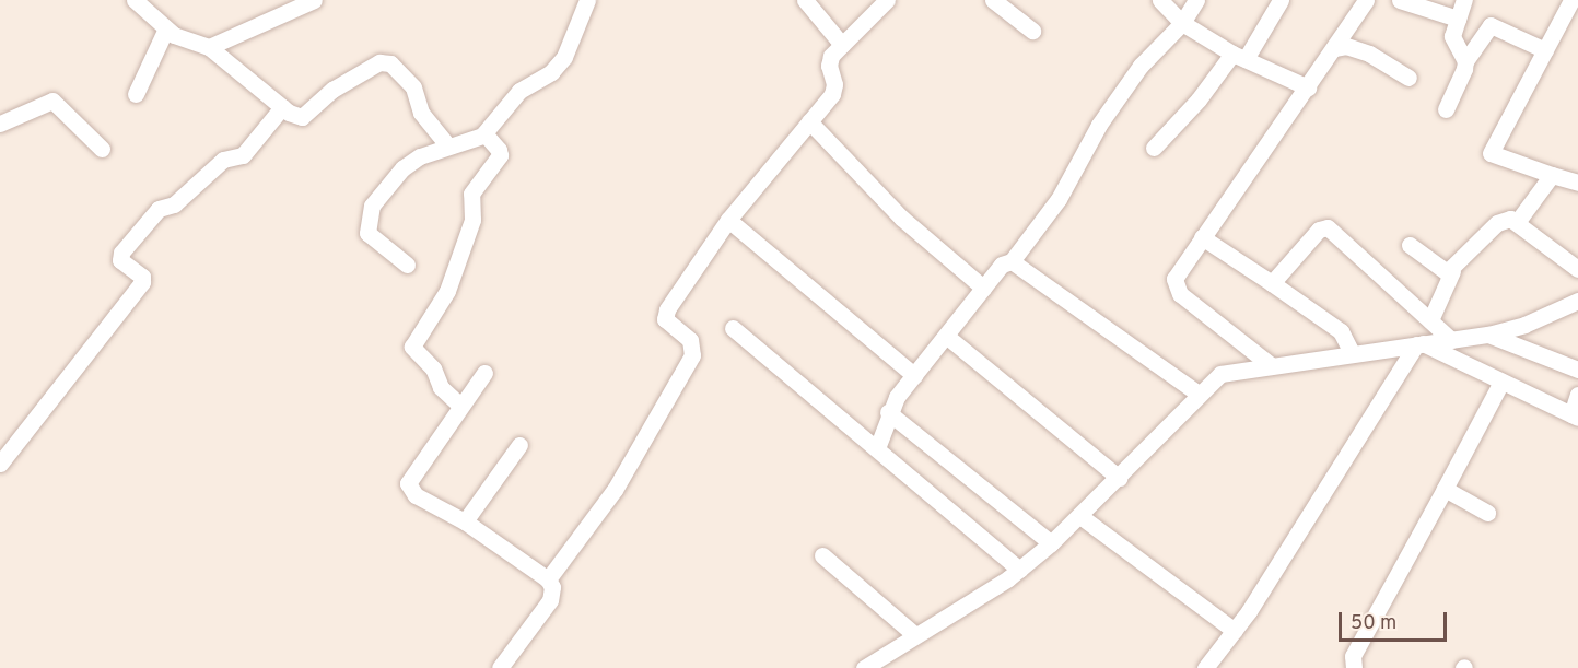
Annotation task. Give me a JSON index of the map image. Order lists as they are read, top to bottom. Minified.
{"scale_bar":"50 m"}
